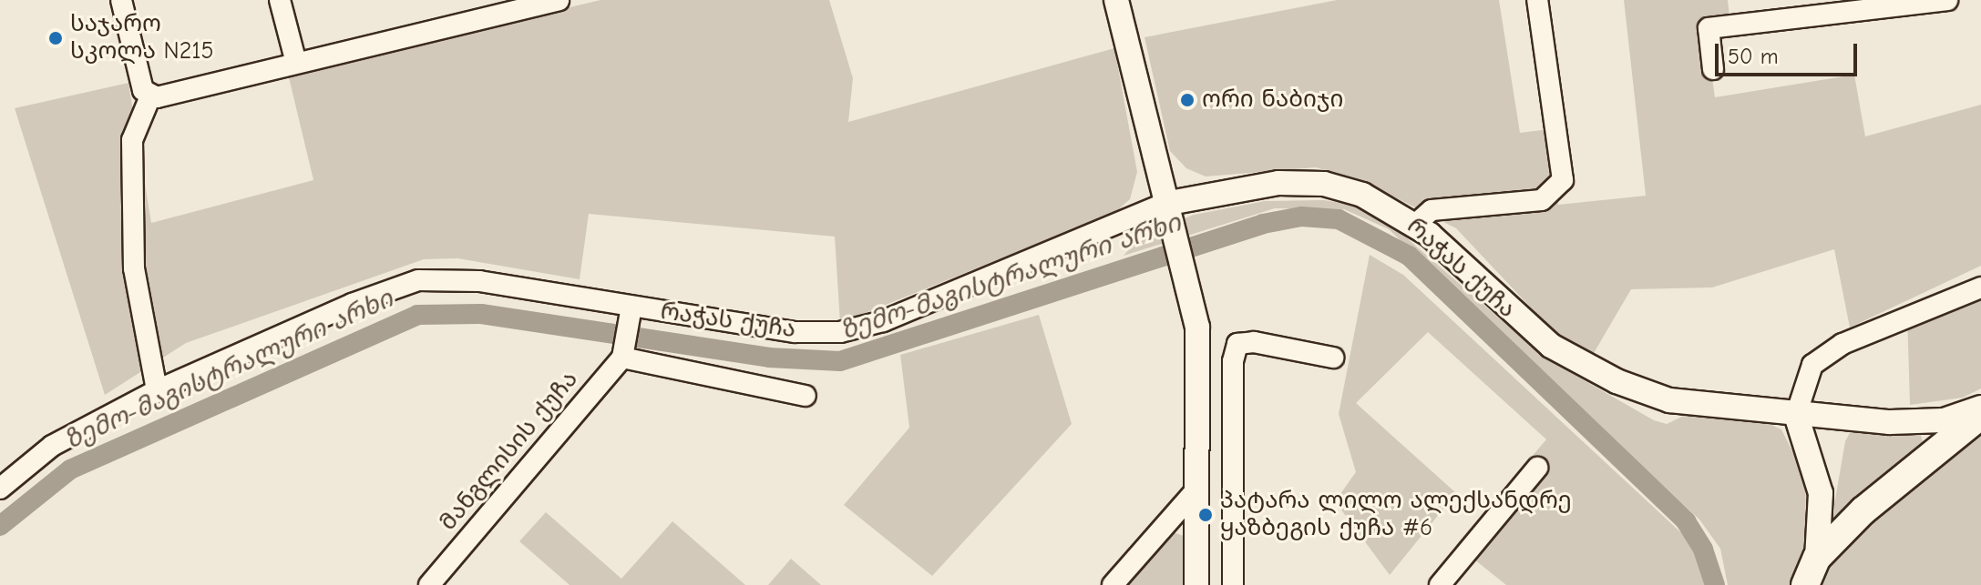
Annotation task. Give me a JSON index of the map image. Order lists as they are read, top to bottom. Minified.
{"streets":{"street":["რაჭას ქუჩა","მანგლისის ქუჩა"]},"water":["ზემო-მაგისტრალური არხი"],"places":["საჯარო სკოლა N215","ორი ნაბიჯი","პატარა ლილო ალექსანდრე ყაზბეგის ქუჩა #6"],"scale_bar":"50 m"}
